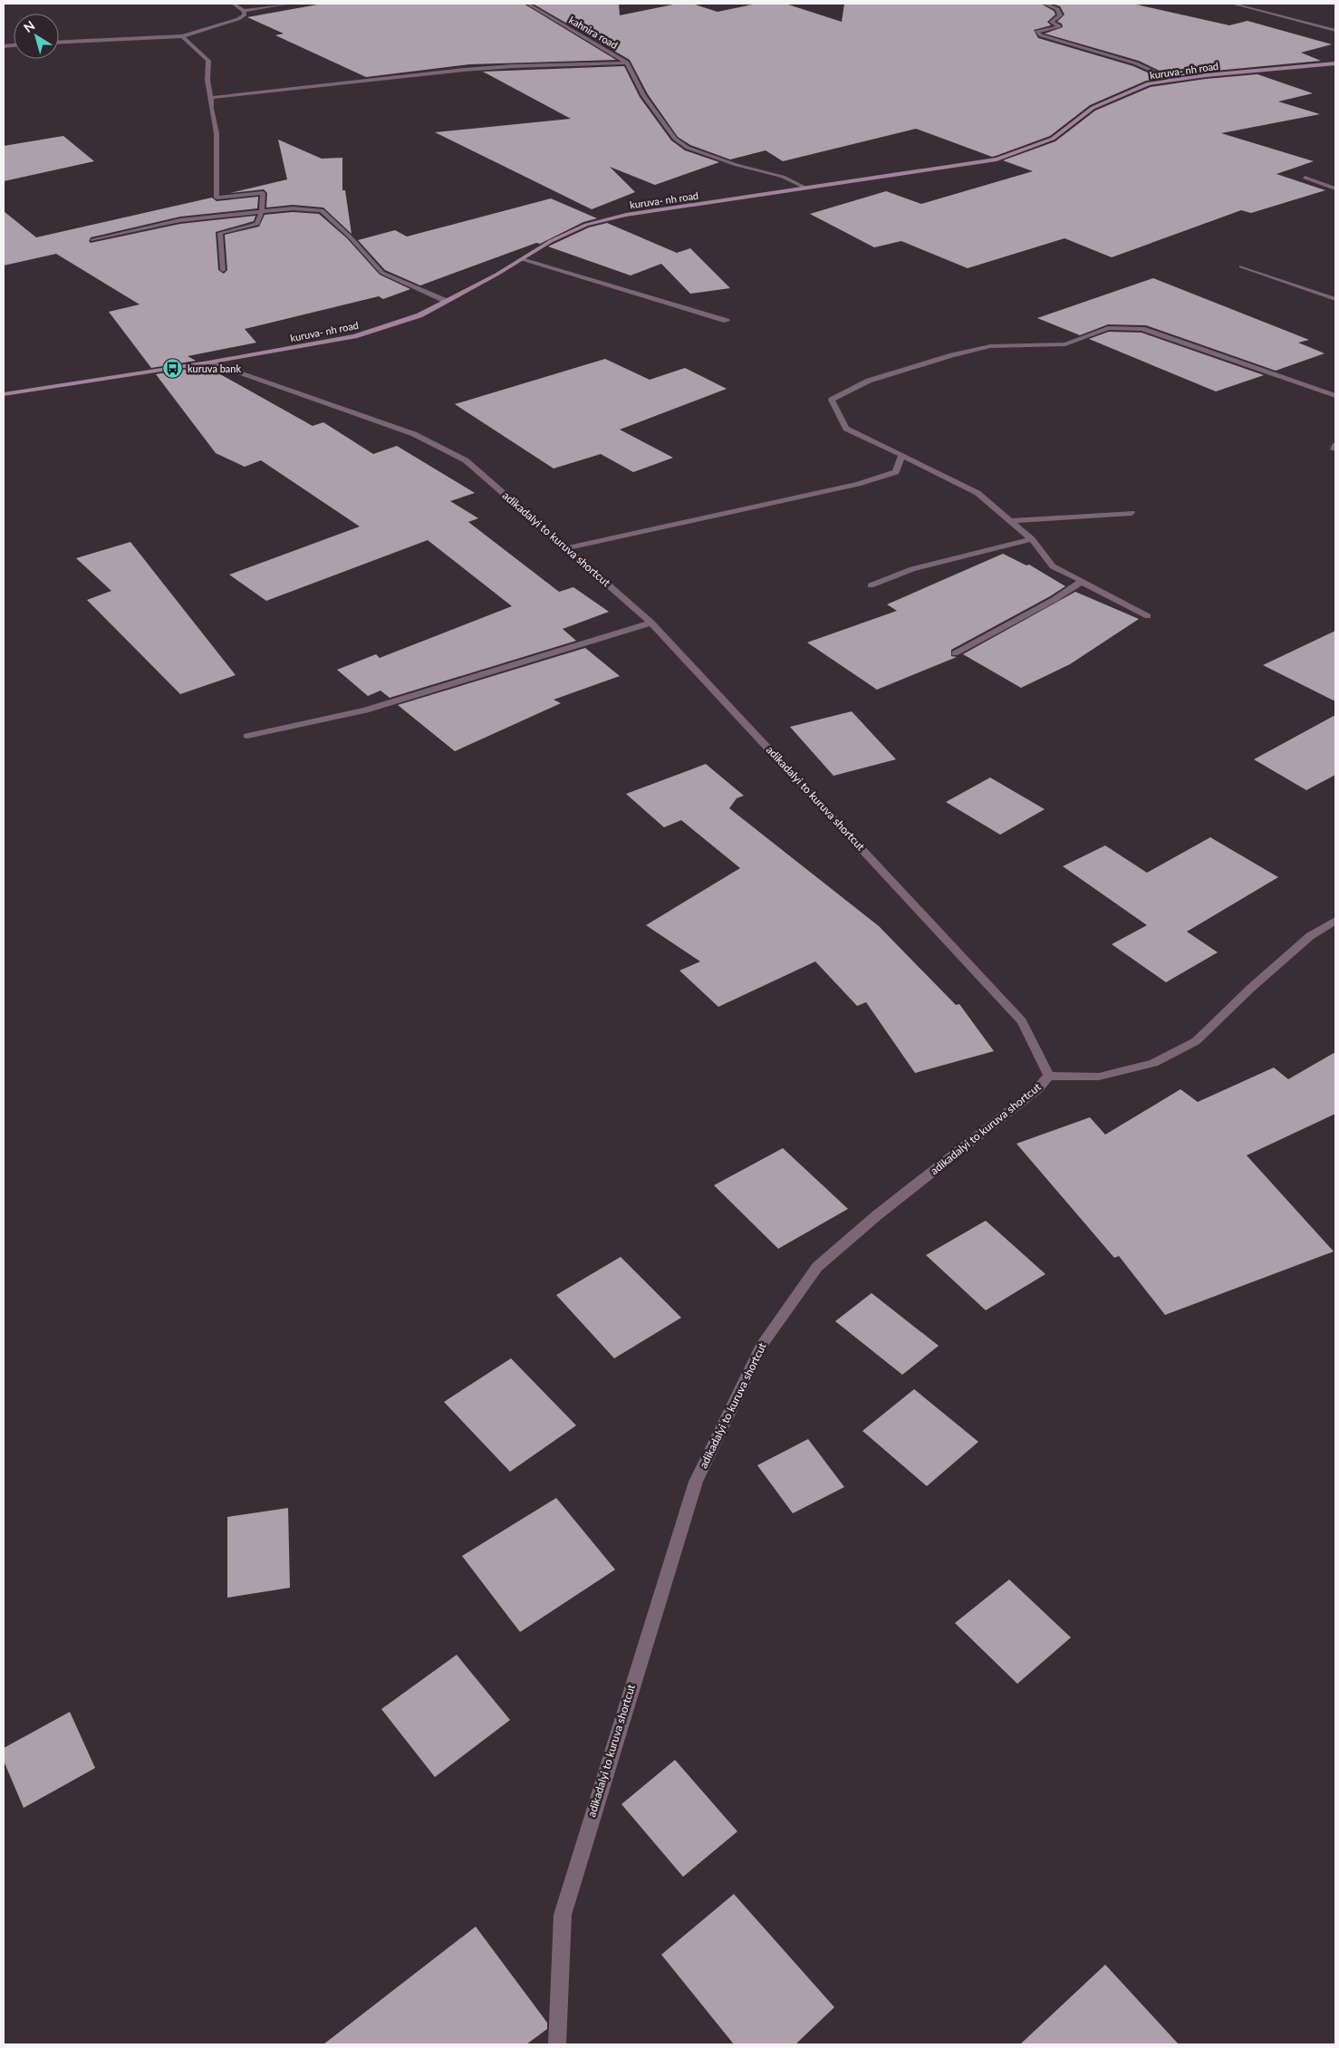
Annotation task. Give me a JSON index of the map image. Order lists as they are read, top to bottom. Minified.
{"streets":{"main road":["kuruva- nh road"],"street":["kahnira road","adikadalyi to kuruva shortcut"]},"crossings":[["kuruva- nh road","adikadalyi to kuruva shortcut"]],"places":{"bus stop":["kuruva bank"]},"north":"top left"}
